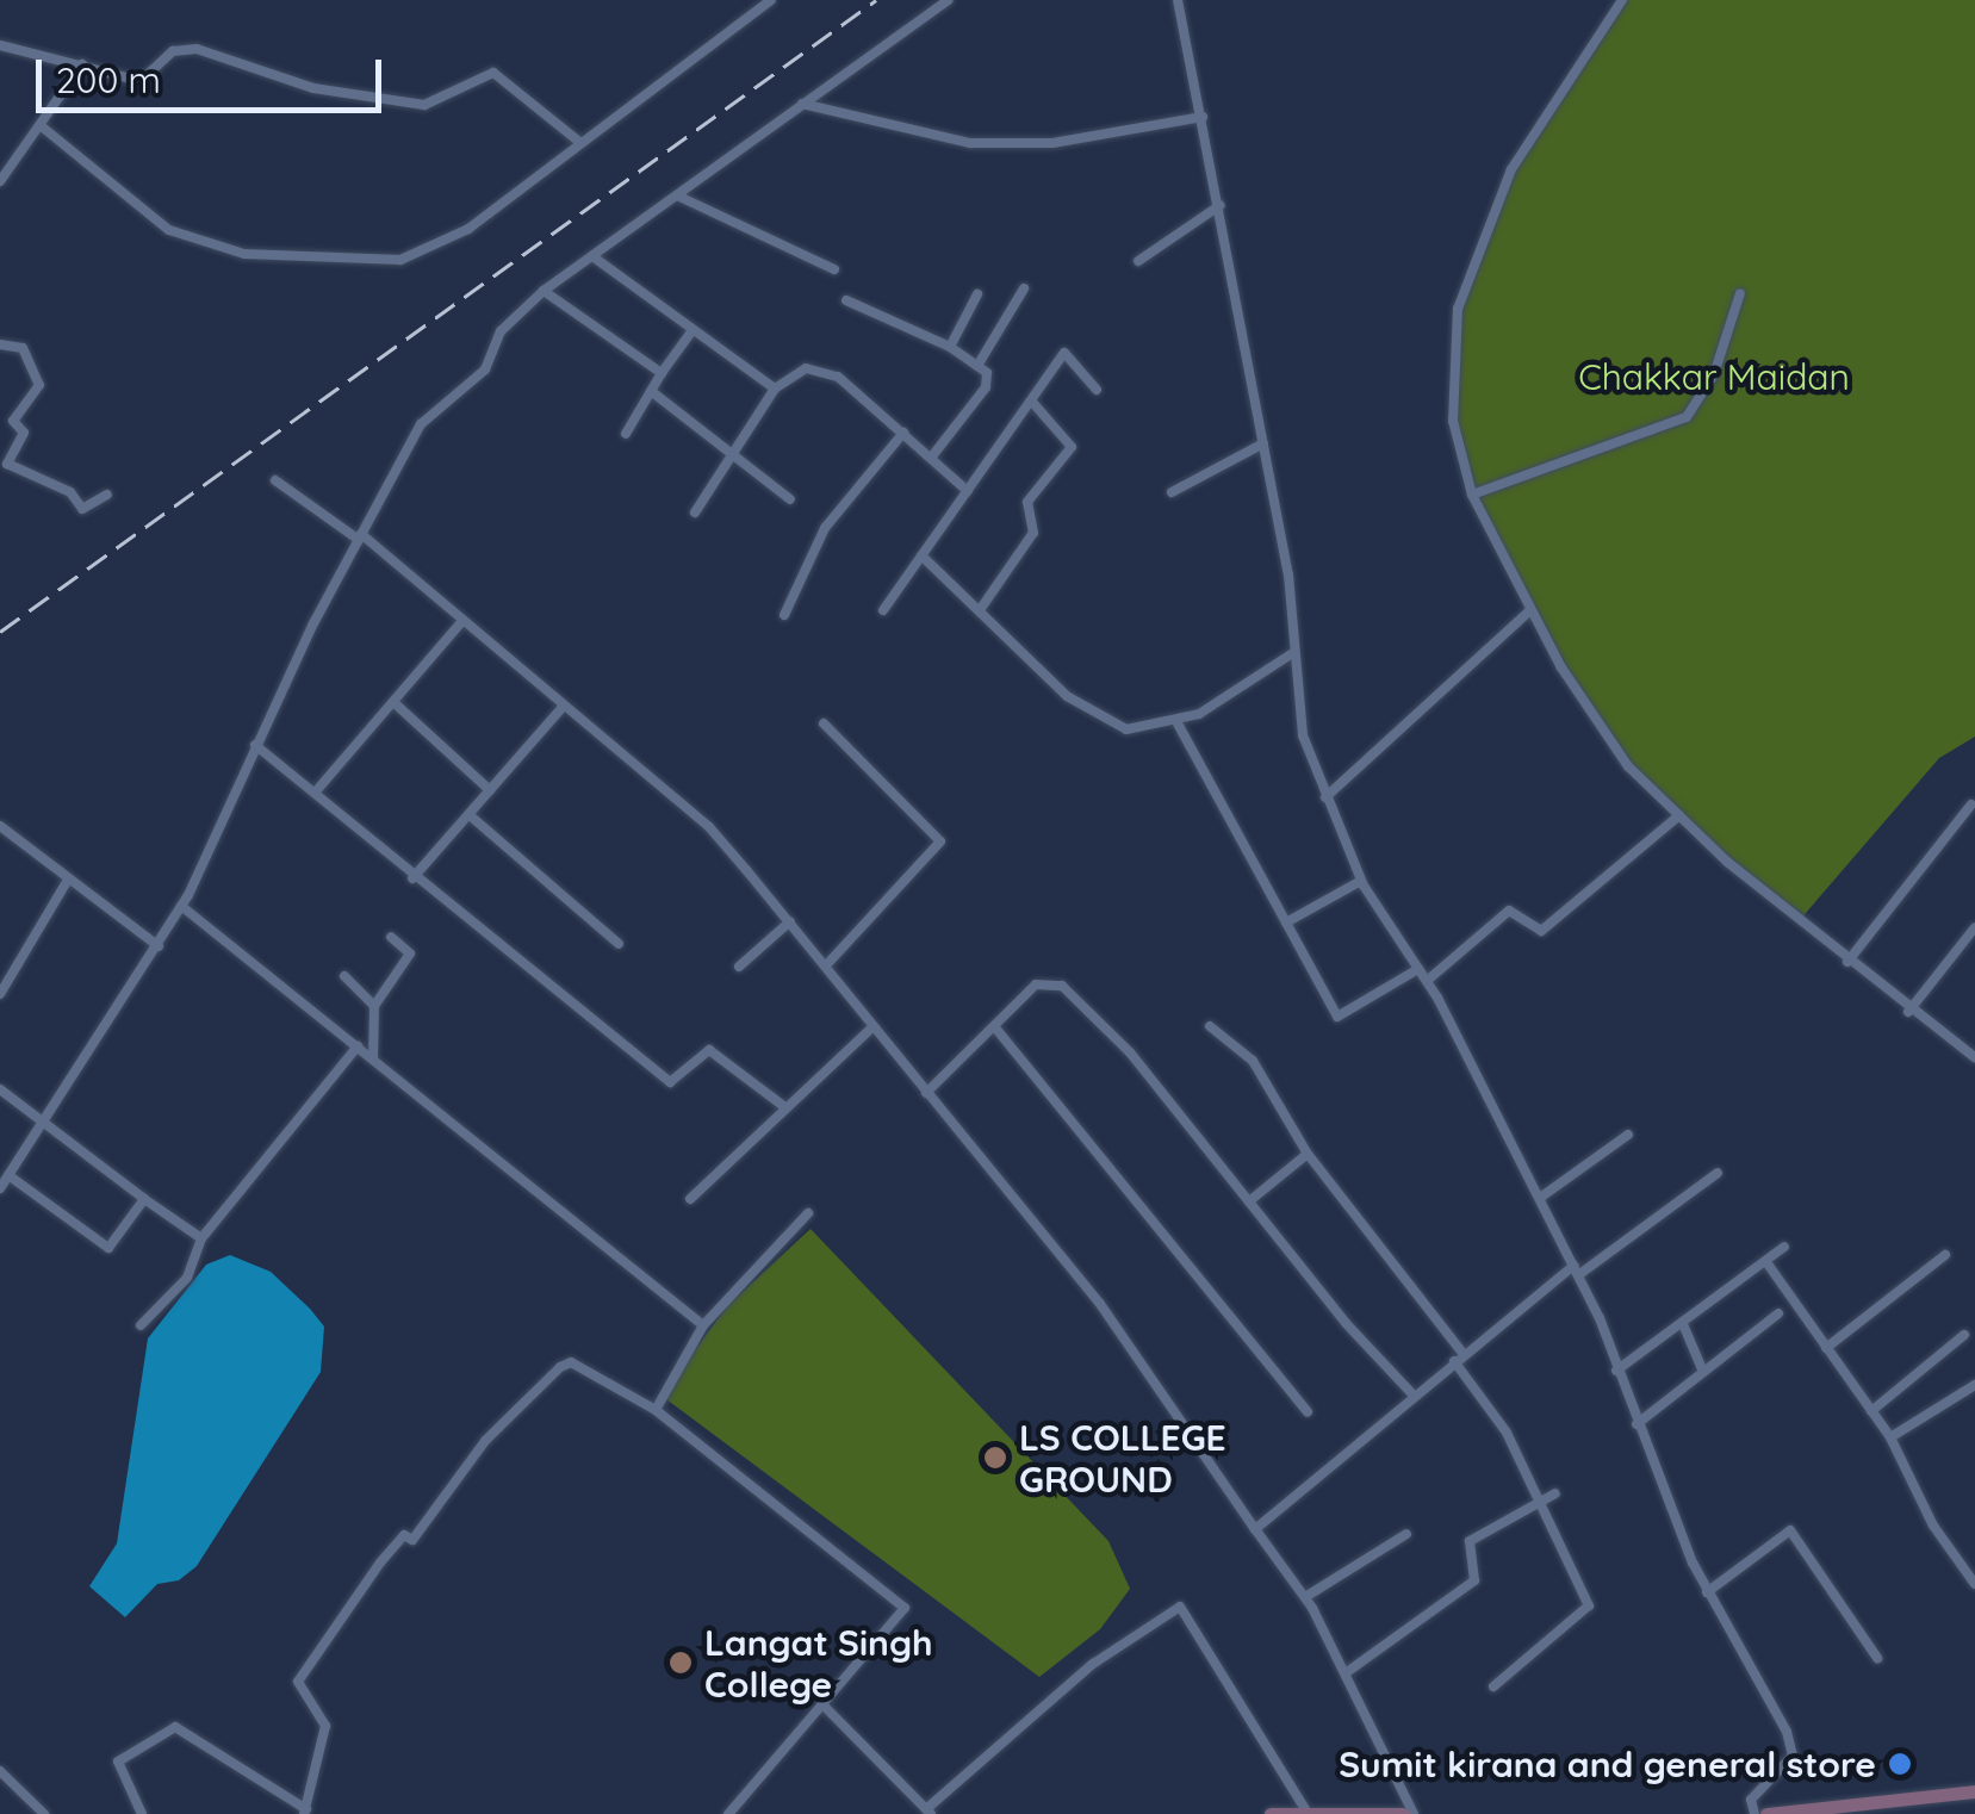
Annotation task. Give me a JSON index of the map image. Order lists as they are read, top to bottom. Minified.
{"parks":["Chakkar Maidan"],"places":["LS COLLEGE GROUND","Langat Singh College","Sumit kirana and general store"],"scale_bar":"200 m"}
